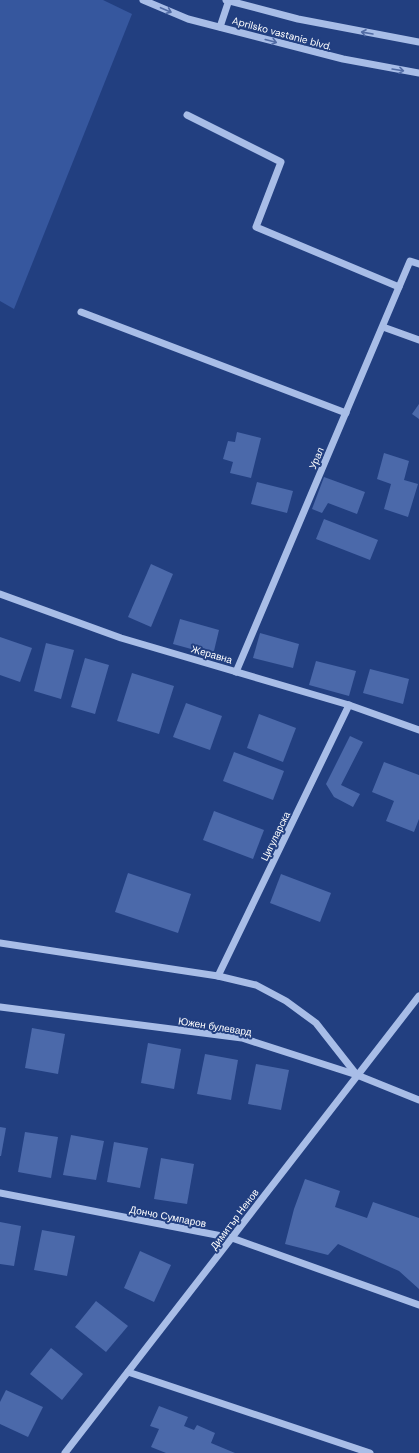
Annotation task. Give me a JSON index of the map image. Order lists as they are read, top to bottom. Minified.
{"streets":{"street":["Aprilsko vastanie blvd.","Урал","Жеравна","Цигуларска","Южен булевард","Дончо Сумпаров","Димитър Ненов"]},"crossings":[["Урал","Жеравна"],["Жеравна","Цигуларска"],["Южен булевард","Димитър Ненов"],["Дончо Сумпаров","Димитър Ненов"]]}
